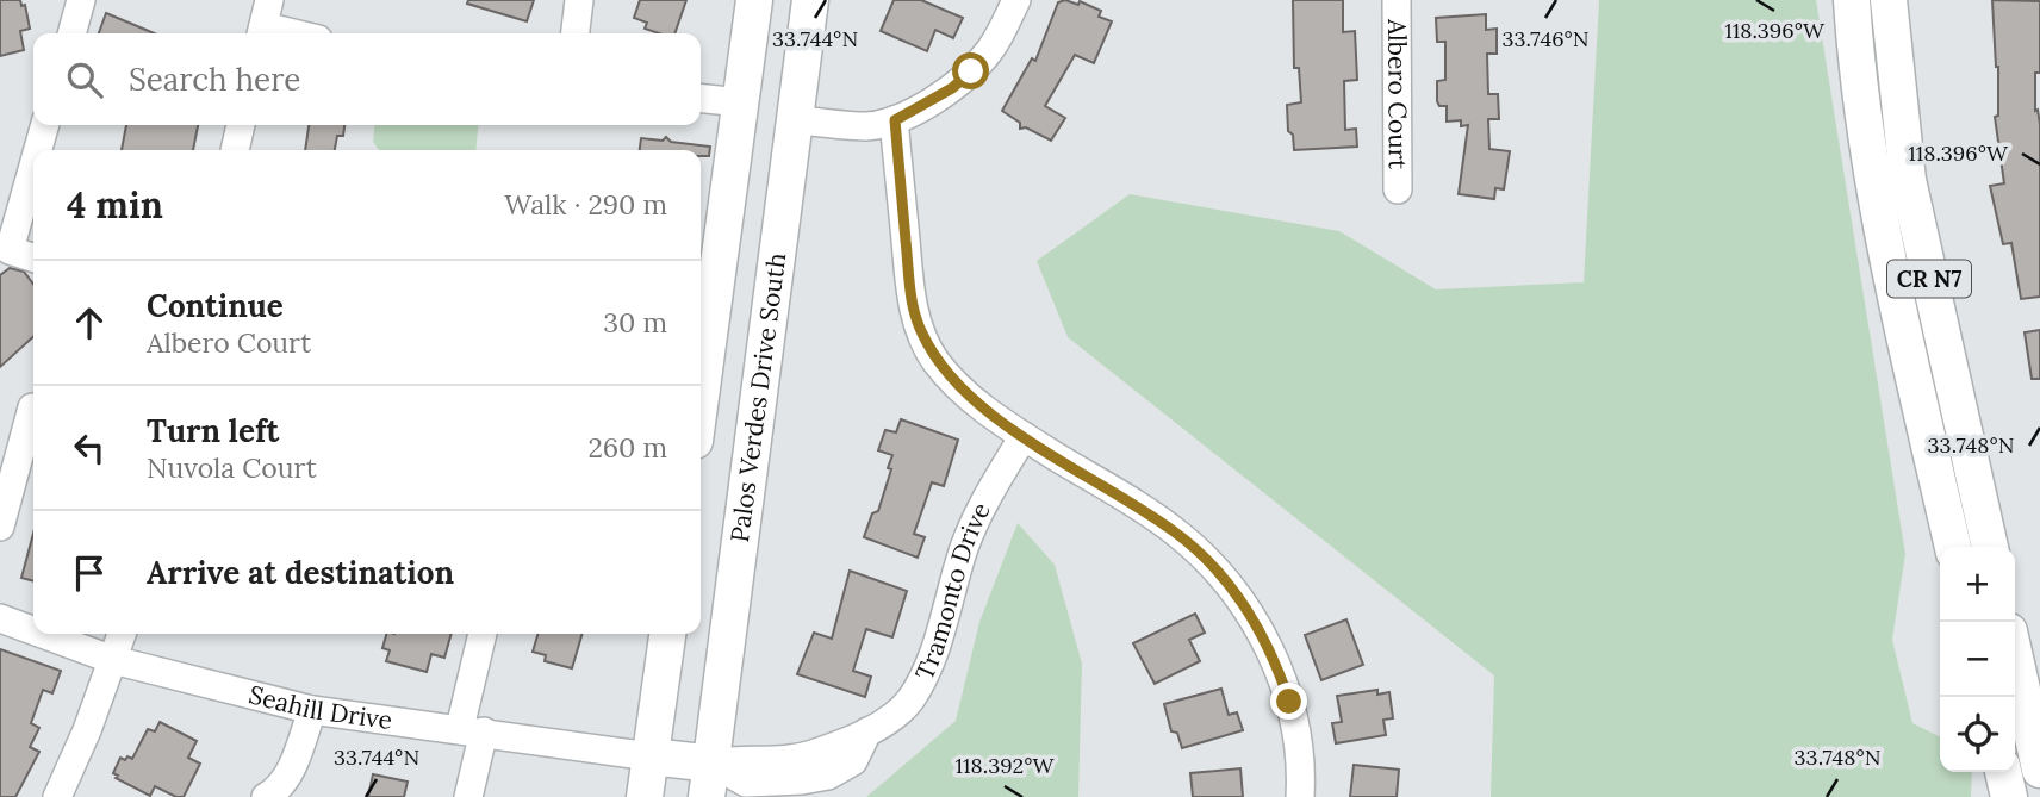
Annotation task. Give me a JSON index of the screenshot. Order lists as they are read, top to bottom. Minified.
{"streets":{"main road":["CR N7","Palos Verdes Drive South"],"street":["Albero Court","Tramonto Drive","Seahill Drive"]},"crossings":[["Palos Verdes Drive South","Tramonto Drive"]],"page":{"search":"Search here","heading":["4 min","Walk · 290 m"],"list":[["Continue","Albero Court","30 m"],["Turn left","Nuvola Court","260 m"],"Arrive at destination"],"map_buttons":["+","−"]},"coordinates":["118.396°W","33.744°N","33.746°N","33.748°N","118.392°W"]}
